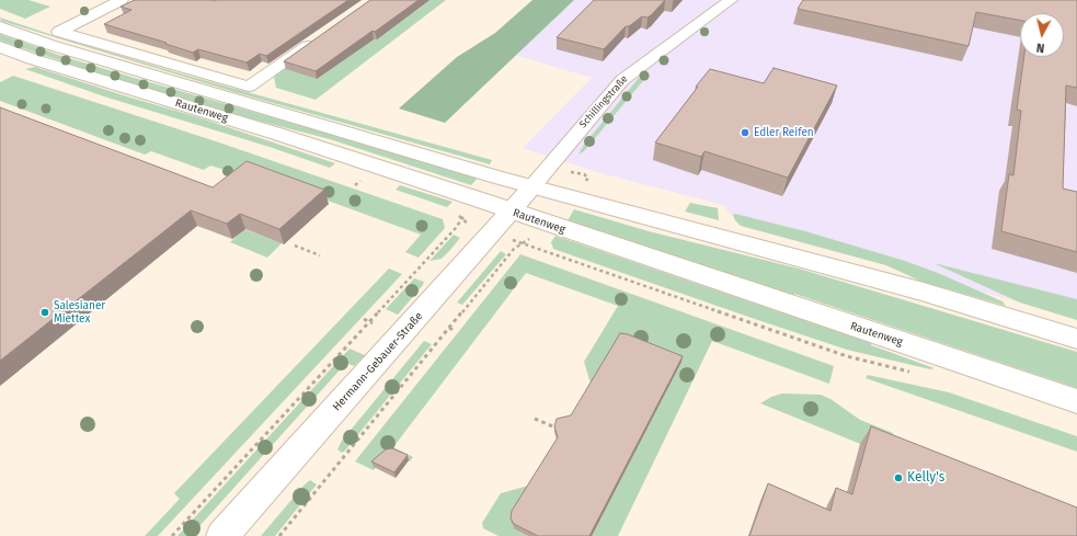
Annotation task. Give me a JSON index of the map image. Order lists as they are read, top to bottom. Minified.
{"streets":{"main road":["Rautenweg","Hermann-Gebauer-Straße"],"street":["Schillingstraße"]},"crossings":[["Schillingstraße","Rautenweg"],["Schillingstraße","Hermann-Gebauer-Straße"],["Rautenweg","Hermann-Gebauer-Straße"]],"places":["Edler Reifen","Salesianer Miettex","Kelly's"],"north":"bottom"}
